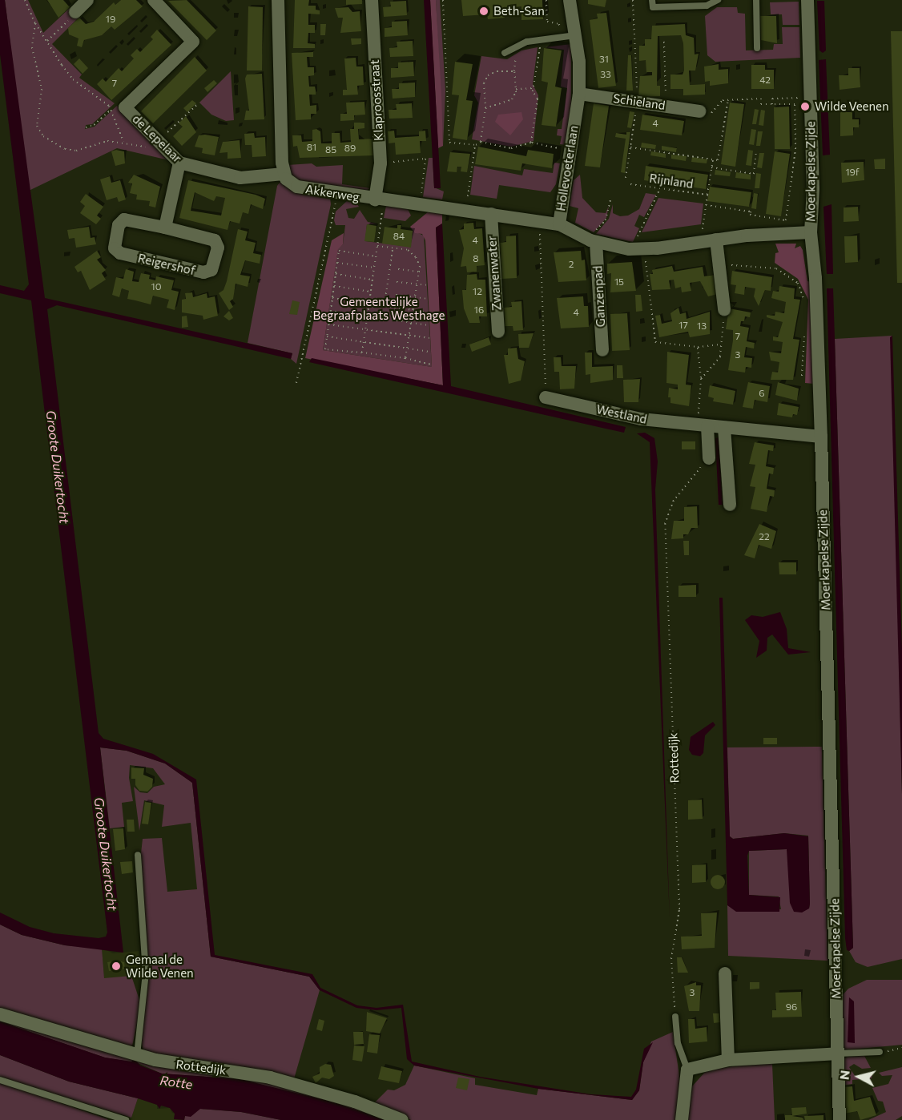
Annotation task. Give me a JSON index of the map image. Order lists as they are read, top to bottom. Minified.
{"streets":{"street":["Klaproosstraat","Schieland","de Lepelaar","Hollevoeterlaan","Moerkapelse Zijde","Akkerweg","Reigershof","Zwanenwater","Ganzenpad","Westland","Rottedijk"],"path":["Rijnland"]},"crossings":[["Klaproosstraat","Akkerweg"],["Schieland","Hollevoeterlaan"],["de Lepelaar","Akkerweg"],["Hollevoeterlaan","Moerkapelse Zijde"],["Hollevoeterlaan","Rijnland"],["Hollevoeterlaan","Akkerweg"],["Hollevoeterlaan","Ganzenpad"],["Moerkapelse Zijde","Rijnland"],["Moerkapelse Zijde","Westland"],["Akkerweg","Zwanenwater"]],"water":["Groote Duikertocht","Rotte"],"parks":["Gemeentelijke Begraafplaats Westhage"],"places":["Beth-San","Wilde Veenen","Gemaal de Wilde Venen"],"house_numbers":["19","31","33","42","7","4","81","89","85","19f","84","4","8","2","15","10","12","16","4","17","13","7","3","6","22","3","96"],"north":"left"}
